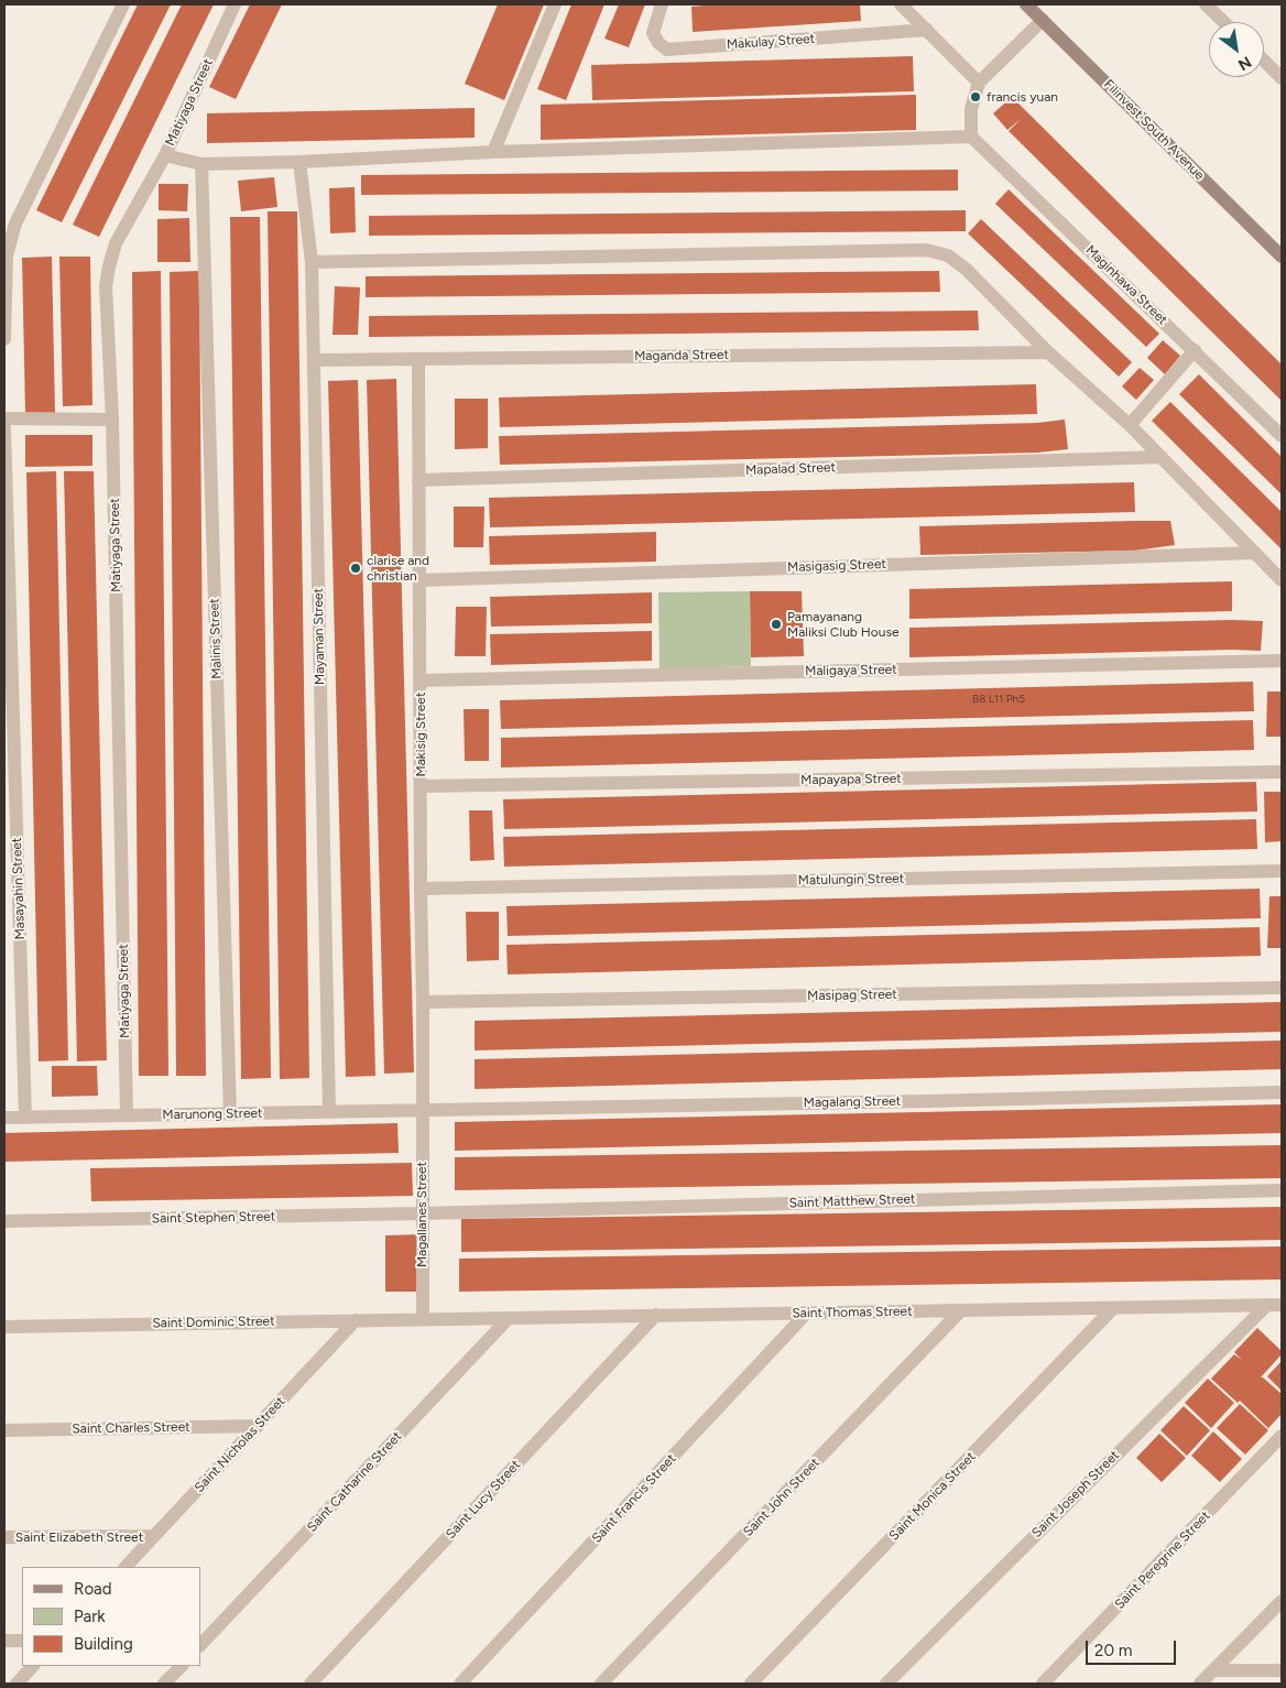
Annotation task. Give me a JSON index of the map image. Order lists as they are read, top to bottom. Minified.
{"streets":{"street":["Makulay Street","Matiyaga Street","Filinvest South Avenue","Maginhawa Street","Maganda Street","Mapalad Street","Masigasig Street","Mayaman Street","Malinis Street","Maligaya Street","Makisig Street","Mapayapa Street","Matulungin Street","Masayahin Street","Masipag Street","Magalang Street","Marunong Street","Saint Matthew Street","Magallanes Street","Saint Stephen Street","Saint Thomas Street","Saint Dominic Street","Saint Charles Street","Saint Nicholas Street","Saint Catharine Street","Saint Joseph Street","Saint Monica Street","Saint John Street","Saint Francis Street","Saint Lucy Street","Saint Elizabeth Street","Saint Peregrine Street"]},"crossings":[["Matiyaga Street","Marunong Street"],["Maganda Street","Mayaman Street"],["Maganda Street","Makisig Street"],["Mapalad Street","Makisig Street"],["Masigasig Street","Makisig Street"],["Mayaman Street","Marunong Street"],["Malinis Street","Marunong Street"],["Maligaya Street","Makisig Street"],["Makisig Street","Mapayapa Street"],["Makisig Street","Matulungin Street"],["Makisig Street","Masipag Street"],["Makisig Street","Magalang Street"],["Makisig Street","Marunong Street"],["Makisig Street","Magallanes Street"],["Masayahin Street","Marunong Street"],["Magalang Street","Marunong Street"],["Magalang Street","Magallanes Street"],["Marunong Street","Magallanes Street"],["Saint Matthew Street","Magallanes Street"],["Saint Matthew Street","Saint Stephen Street"],["Magallanes Street","Saint Stephen Street"],["Magallanes Street","Saint Thomas Street"],["Magallanes Street","Saint Dominic Street"],["Saint Thomas Street","Saint Dominic Street"],["Saint Thomas Street","Saint Catharine Street"],["Saint Thomas Street","Saint Joseph Street"],["Saint Thomas Street","Saint Monica Street"],["Saint Thomas Street","Saint John Street"],["Saint Thomas Street","Saint Francis Street"],["Saint Thomas Street","Saint Lucy Street"],["Saint Dominic Street","Saint Nicholas Street"],["Saint Charles Street","Saint Nicholas Street"],["Saint Nicholas Street","Saint Elizabeth Street"]],"places":["francis yuan","clarise and christian","Pamayanang Maliksi Club House"],"house_numbers":["B8 L11 Ph5"],"legend":["Road","Park","Building"],"scale_bar":"20 m","north":"bottom right"}
